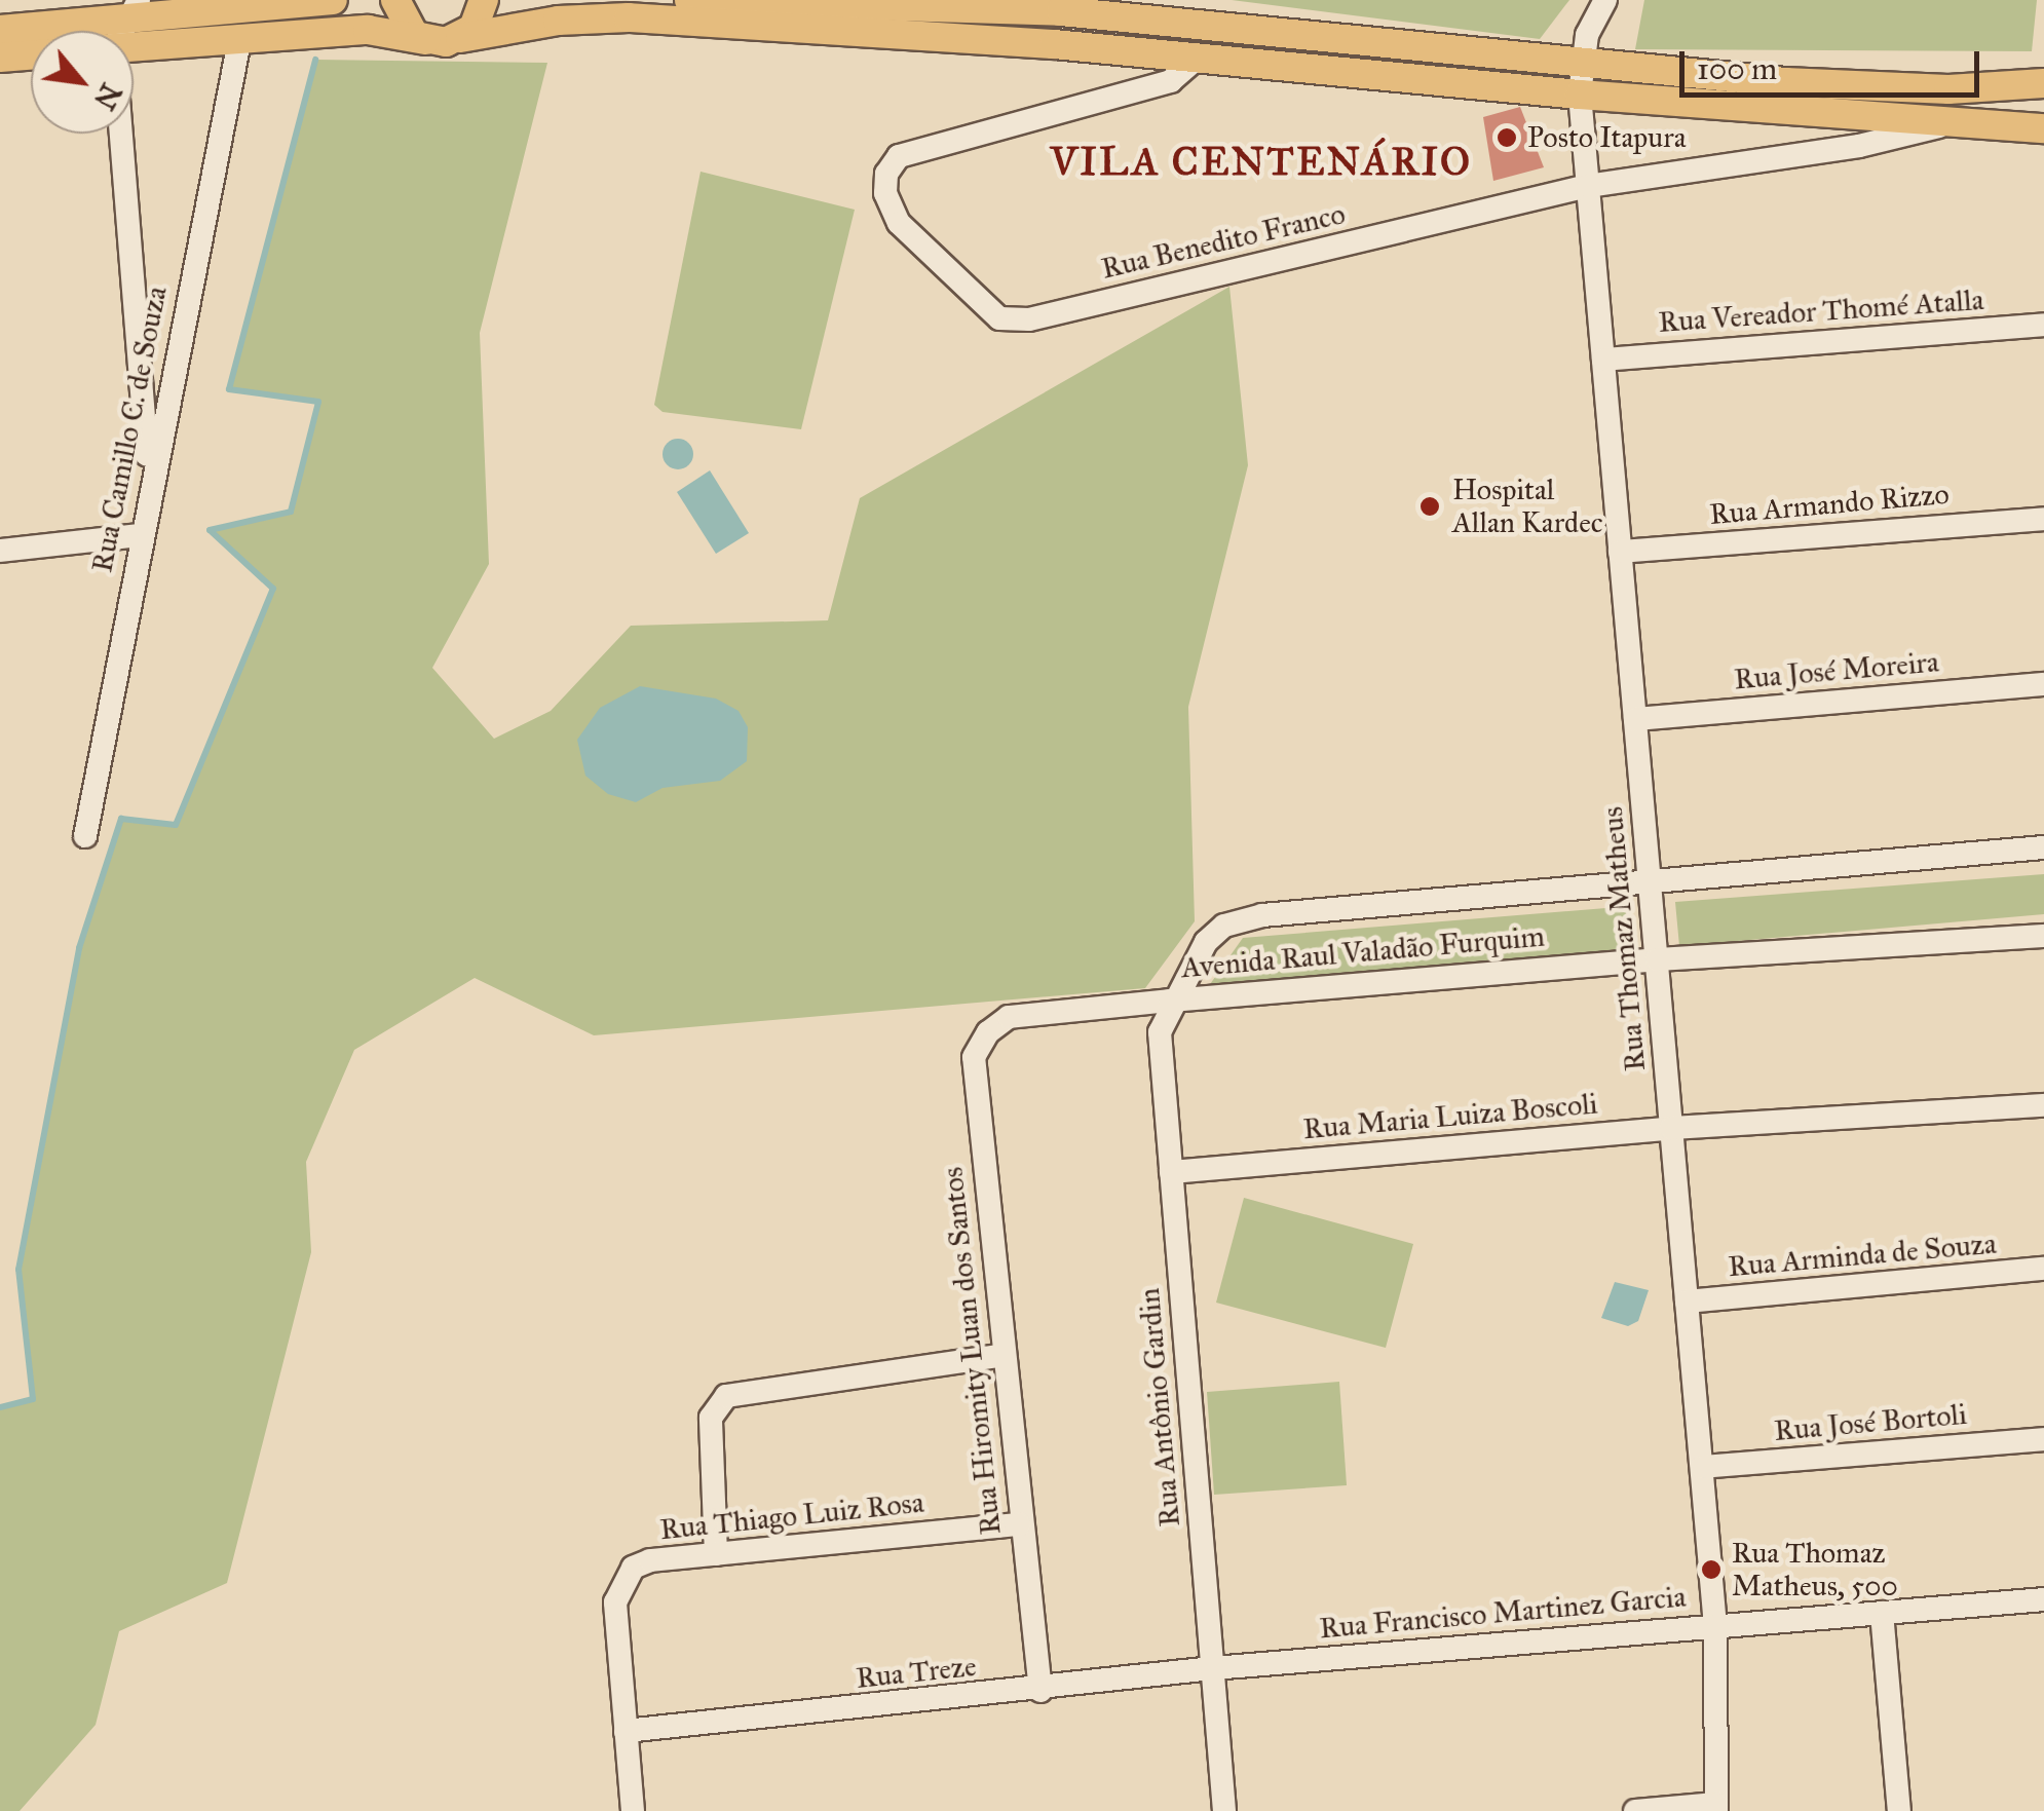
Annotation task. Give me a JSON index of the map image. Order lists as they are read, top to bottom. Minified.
{"streets":{"street":["Rua Benedito Franco","Rua Vereador Thomé Atalla","Rua Camillo C. de Souza","Rua Armando Rizzo","Rua José Moreira","Rua Thomaz Matheus","Avenida Raul Valadão Furquim","Rua Maria Luiza Boscoli","Rua Arminda de Souza","Rua Hiromity Luan dos Santos","Rua Antônio Gardin","Rua José Bortoli","Rua Thiago Luiz Rosa","Rua Francisco Martinez Garcia","Rua Treze"]},"crossings":[["Rua Benedito Franco","Rua Thomaz Matheus"],["Rua Vereador Thomé Atalla","Rua Thomaz Matheus"],["Rua Armando Rizzo","Rua Thomaz Matheus"],["Rua José Moreira","Rua Thomaz Matheus"],["Rua Thomaz Matheus","Avenida Raul Valadão Furquim"],["Rua Thomaz Matheus","Rua Maria Luiza Boscoli"],["Rua Thomaz Matheus","Rua Arminda de Souza"],["Rua Thomaz Matheus","Rua José Bortoli"],["Rua Thomaz Matheus","Rua Francisco Martinez Garcia"],["Avenida Raul Valadão Furquim","Rua Hiromity Luan dos Santos"],["Avenida Raul Valadão Furquim","Rua Antônio Gardin"],["Rua Maria Luiza Boscoli","Rua Antônio Gardin"],["Rua Hiromity Luan dos Santos","Rua Antônio Gardin"],["Rua Hiromity Luan dos Santos","Rua Thiago Luiz Rosa"],["Rua Hiromity Luan dos Santos","Rua Treze"],["Rua Antônio Gardin","Rua Francisco Martinez Garcia"],["Rua Antônio Gardin","Rua Treze"],["Rua Thiago Luiz Rosa","Rua Treze"],["Rua Francisco Martinez Garcia","Rua Treze"]],"districts":["VILA CENTENÁRIO"],"places":["Posto Itapura","Hospital Allan Kardec","Rua Thomaz Matheus, 500"],"scale_bar":"100 m","north":"bottom right"}
